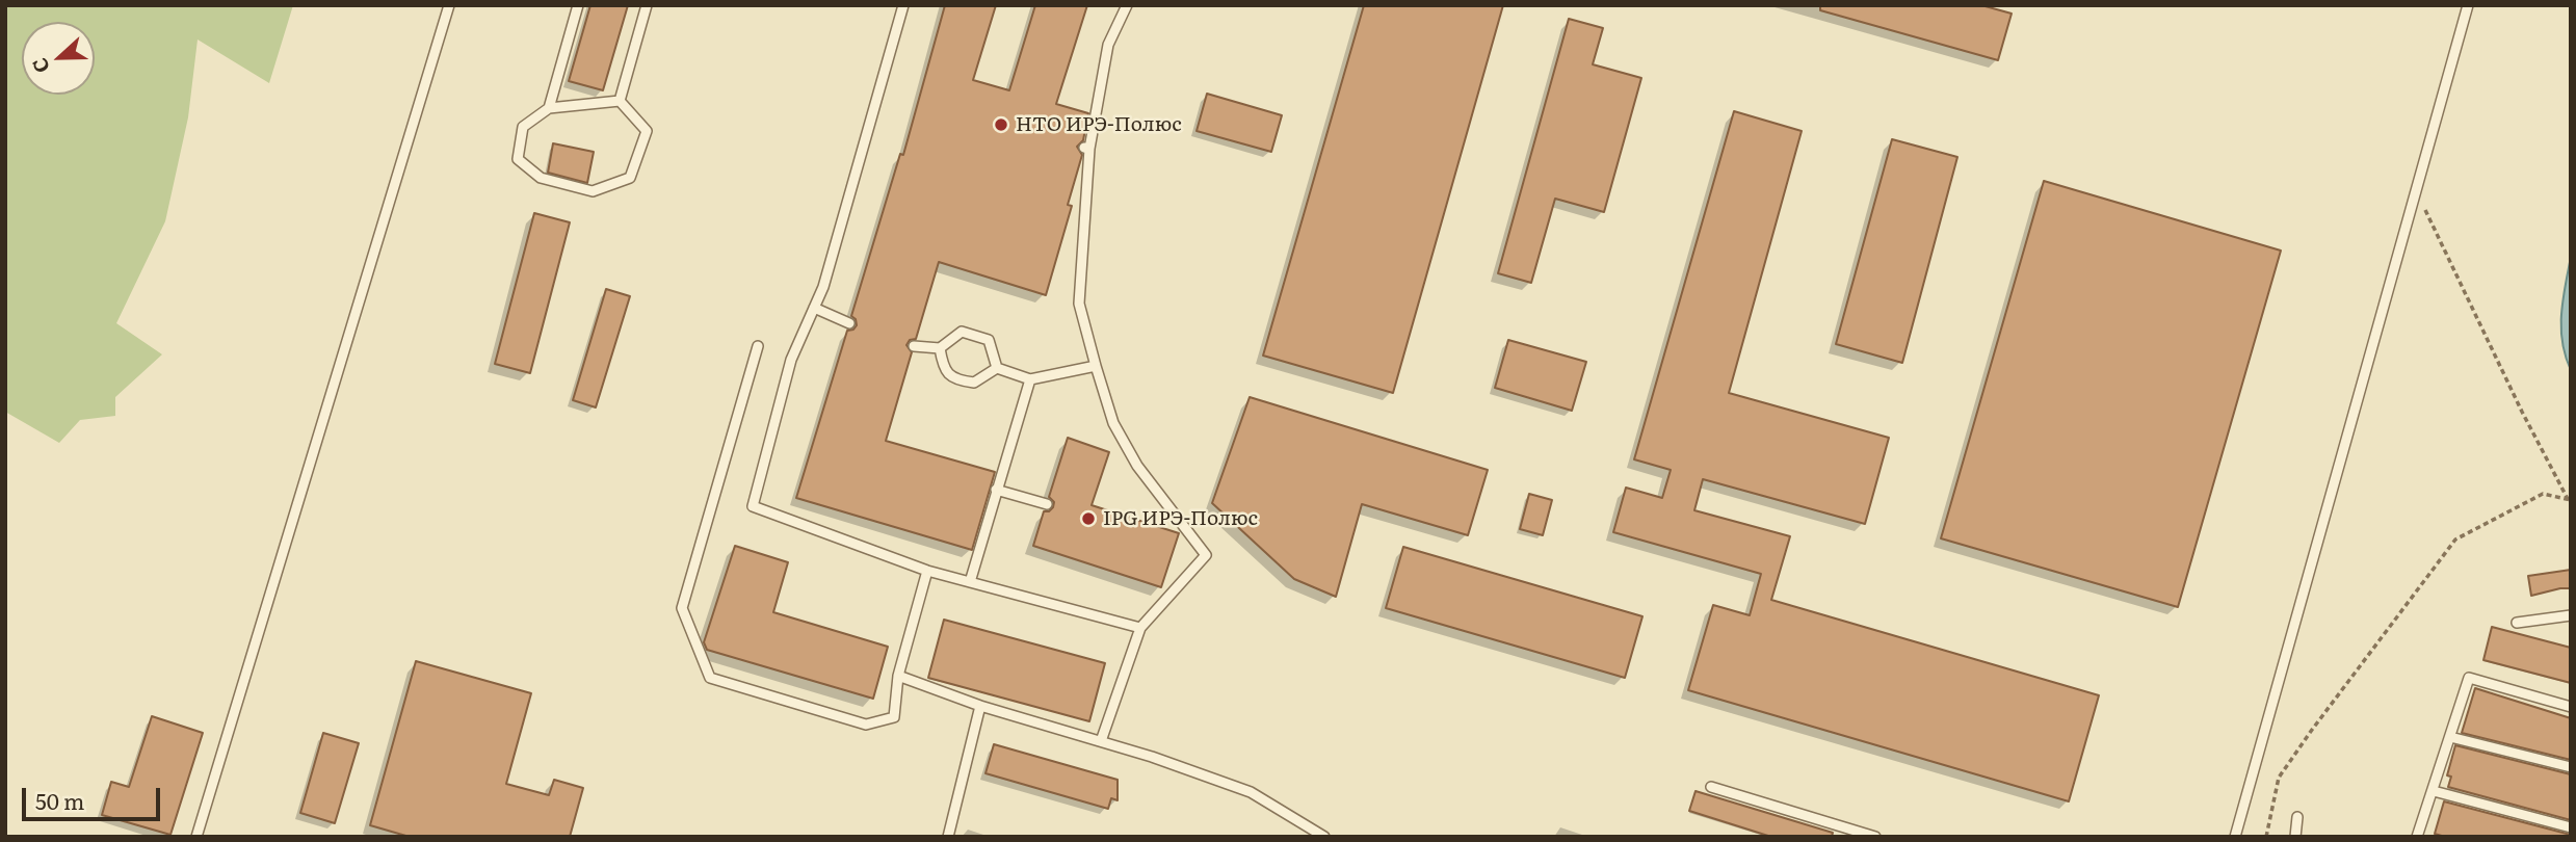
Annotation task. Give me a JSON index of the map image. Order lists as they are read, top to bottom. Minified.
{"places":["НТО ИРЭ-Полюс","IPG ИРЭ-Полюс"],"scale_bar":"50 m","north":"left"}
